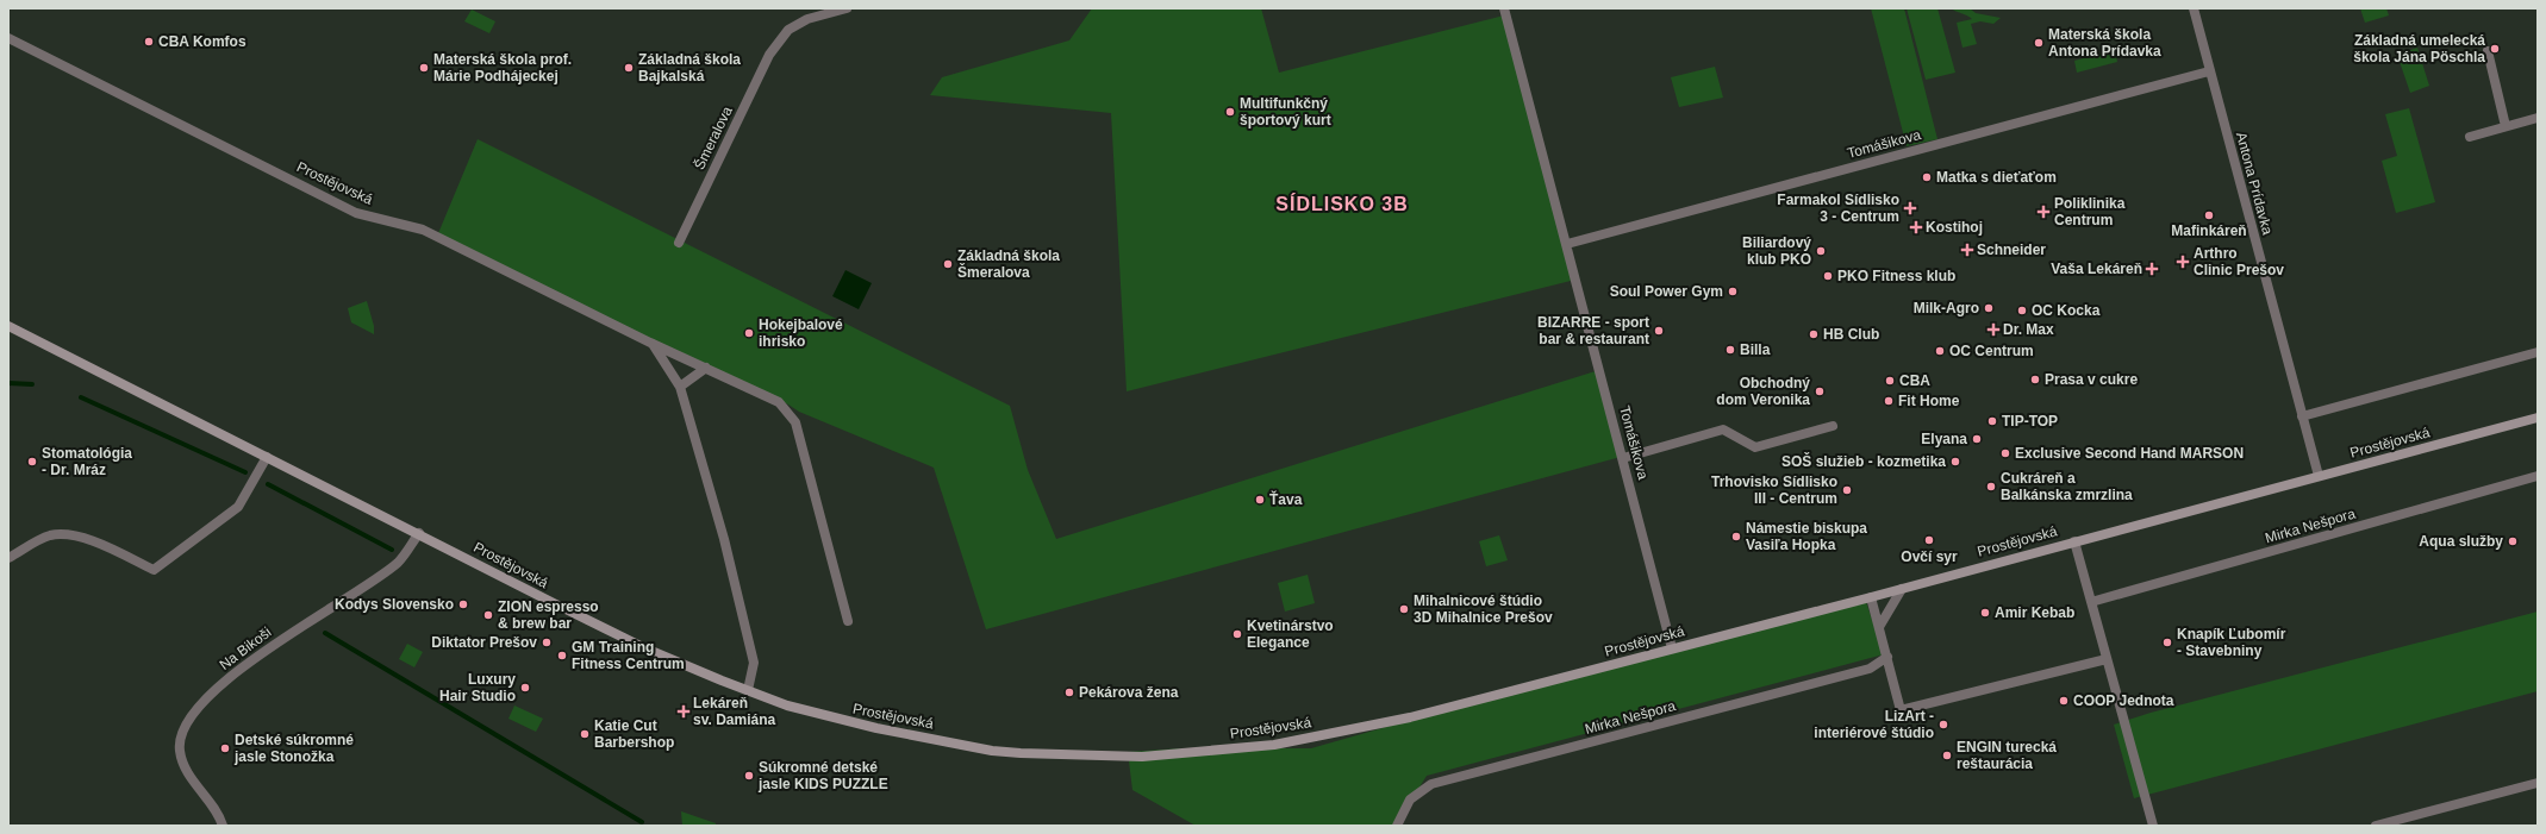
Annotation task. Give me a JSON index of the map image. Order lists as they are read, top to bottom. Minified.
{"streets":{"street":["Šmeralova","Tomášikova","Prostějovská","Antona Prídavka","Mirka Nešpora","Na Bikoši"]},"crossings":[["Tomášikova","Prostějovská"],["Tomášikova","Antona Prídavka"],["Prostějovská","Antona Prídavka"],["Prostějovská","Na Bikoši"]],"districts":["SÍDLISKO 3B"],"places":{"other":["CBA Komfos","Materská škola Antona Prídavka","Základná umelecká škola Jána Pöschla","Materská škola prof. Márie Podhájeckej","Základná škola Bajkalská","Multifunkčný športový kurt","Matka s dieťaťom","Mafinkáreň","Biliardový klub PKO","Základná škola Šmeralova","PKO Fitness klub","Soul Power Gym","Milk-Agro","OC Kocka","BIZARRE - sport bar & restaurant","Hokejbalové ihrisko","HB Club","Billa","OC Centrum","Prasa v cukre","CBA","Obchodný dom Veronika","Fit Home","TIP-TOP","Elyana","Exclusive Second Hand MARSON","Stomatológia - Dr. Mráz","SOŠ služieb - kozmetika","Cukráreň a Balkánska zmrzlina","Trhovisko Sídlisko III - Centrum","Ťava","Námestie biskupa Vasiľa Hopka","Ovčí syr","Aqua služby","Kodys Slovensko","Mihalnicové štúdio 3D Mihalnice Prešov","Amir Kebab","ZION espresso & brew bar","Kvetinárstvo Elegance","Diktator Prešov","Knapík Ľubomír - Stavebniny","GM Training Fitness Centrum","Luxury Hair Studio","Pekárova žena","COOP Jednota","LizArt - interiérové štúdio","Katie Cut Barbershop","Detské súkromné jasle Stonožka","ENGIN turecká reštaurácia","Súkromné detské jasle KIDS PUZZLE"],"health":["Farmakol Sídlisko 3 - Centrum","Poliklinika Centrum","Kostihoj","Schneider","Arthro Clinic Prešov","Vaša Lekáreň","Dr. Max","Lekáreň sv. Damiána"]}}
